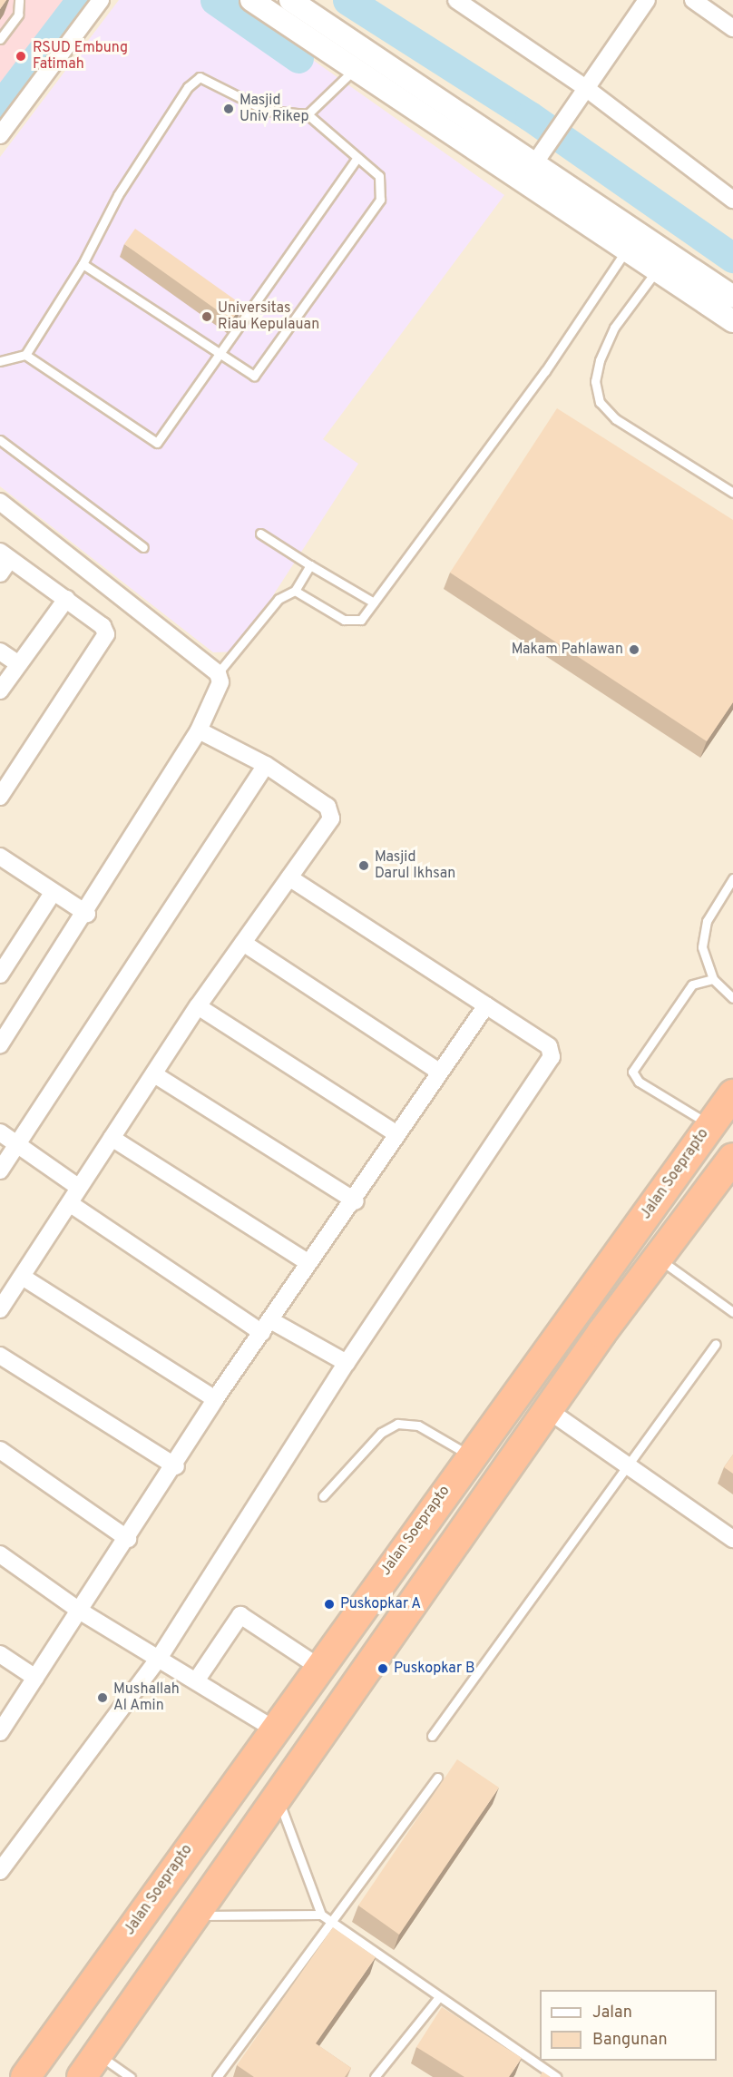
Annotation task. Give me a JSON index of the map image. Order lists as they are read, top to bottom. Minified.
{"streets":{"highway":["Jalan Soeprapto"]},"places":["RSUD Embung Fatimah","Masjid Univ Rikep","Universitas Riau Kepulauan","Makam Pahlawan","Masjid Darul Ikhsan","Puskopkar A","Puskopkar B","Mushallah Al Amin"],"legend":["Jalan","Bangunan"]}
